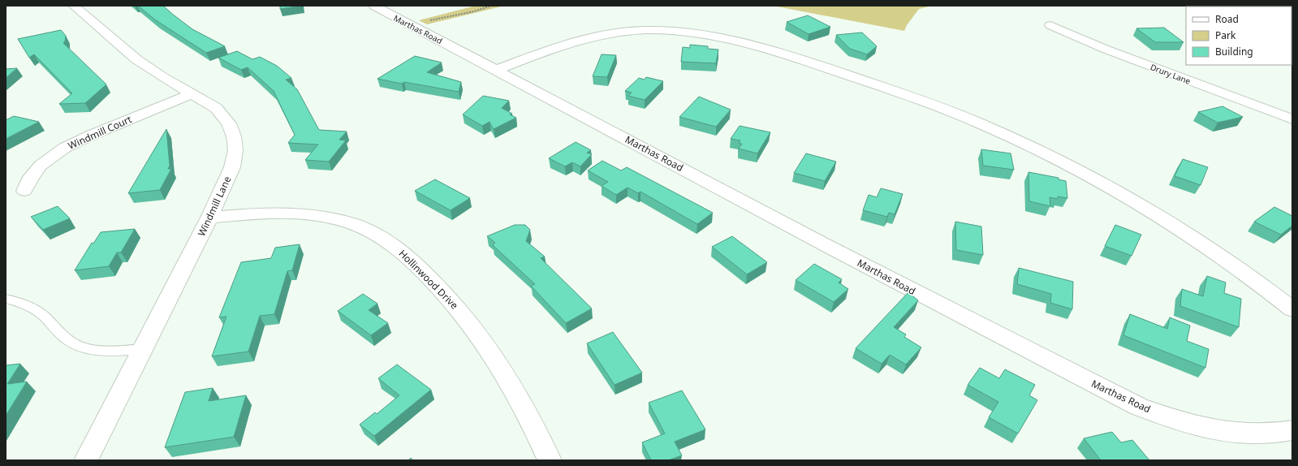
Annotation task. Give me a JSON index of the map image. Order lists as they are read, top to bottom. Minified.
{"streets":{"street":["Marthas Road","Drury Lane","Windmill Court","Windmill Lane","Hollinwood Drive"]},"crossings":[["Windmill Court","Windmill Lane"],["Windmill Lane","Hollinwood Drive"]],"legend":["Road","Park","Building"]}
